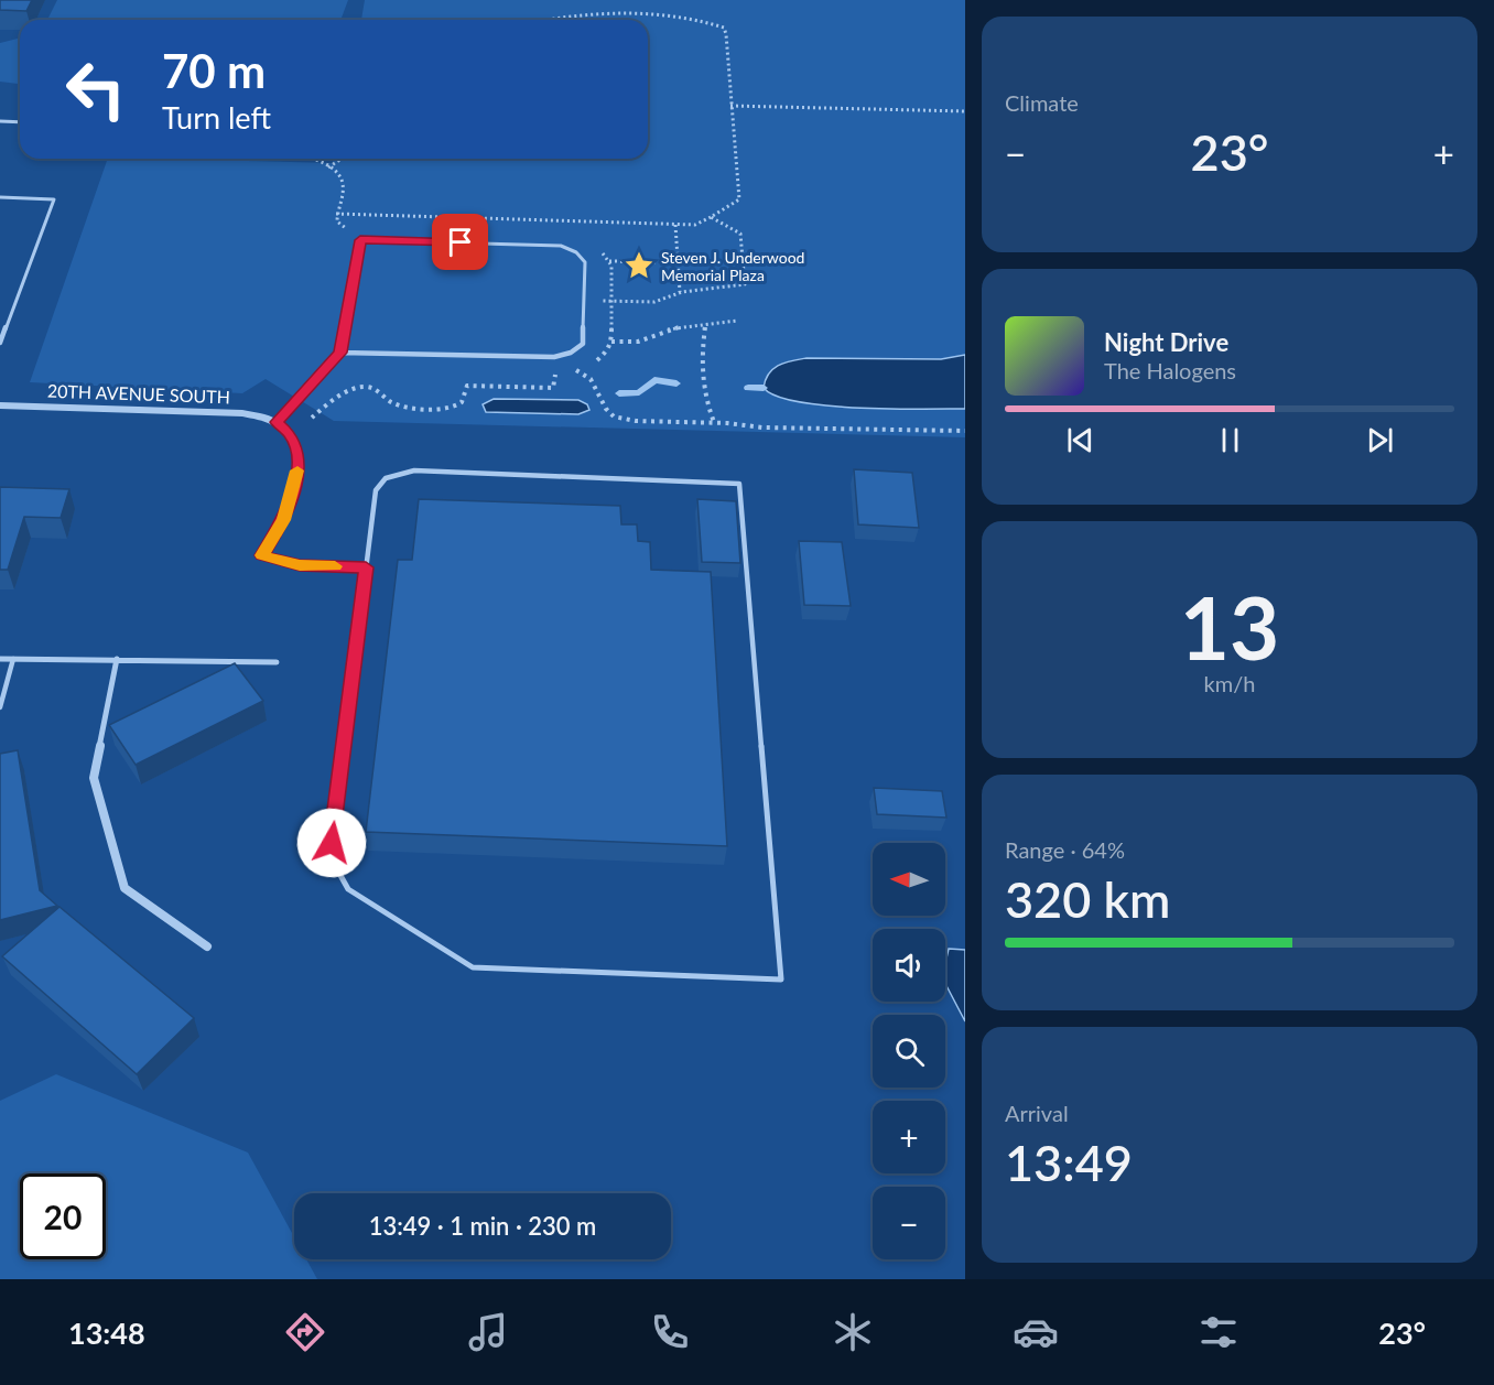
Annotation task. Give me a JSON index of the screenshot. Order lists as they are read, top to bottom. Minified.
{"streets":{"street":["20TH AVENUE SOUTH"]},"places":{"place":["Steven J. Underwood Memorial Plaza"]},"north":"left","page":{"tile":["Climate",["13","km/h"],["Range · 64%","320 km"],["Arrival","13:49"]],"turn":["70 m","Turn left"],"heat":["−","23°","+"],"song":["Night Drive","The Halogens"],"map_buttons":["+","−"],"limit":"20","trip":"13:49 · 1 min · 230 m","tabs":["13:48","23°"]}}
